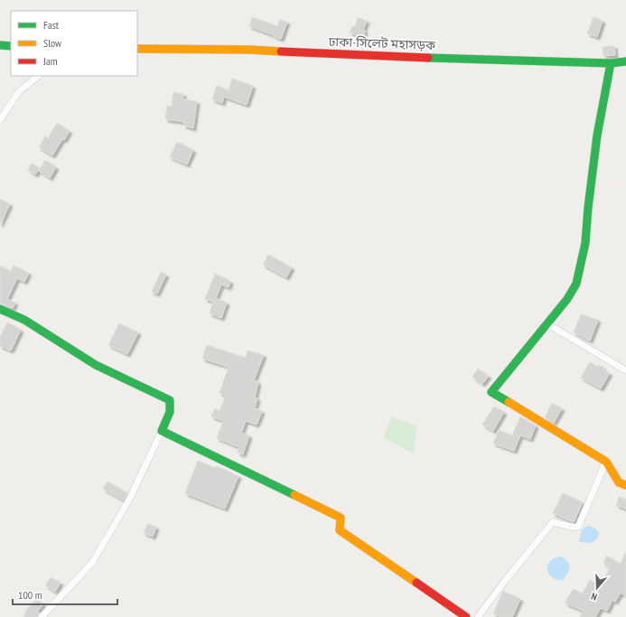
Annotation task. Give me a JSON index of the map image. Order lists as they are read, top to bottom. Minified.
{"streets":{"main road":["ঢাকা-সিলেট মহাসড়ক"]},"legend":["Fast","Slow","Jam"],"scale_bar":"100 m","north":"bottom"}
